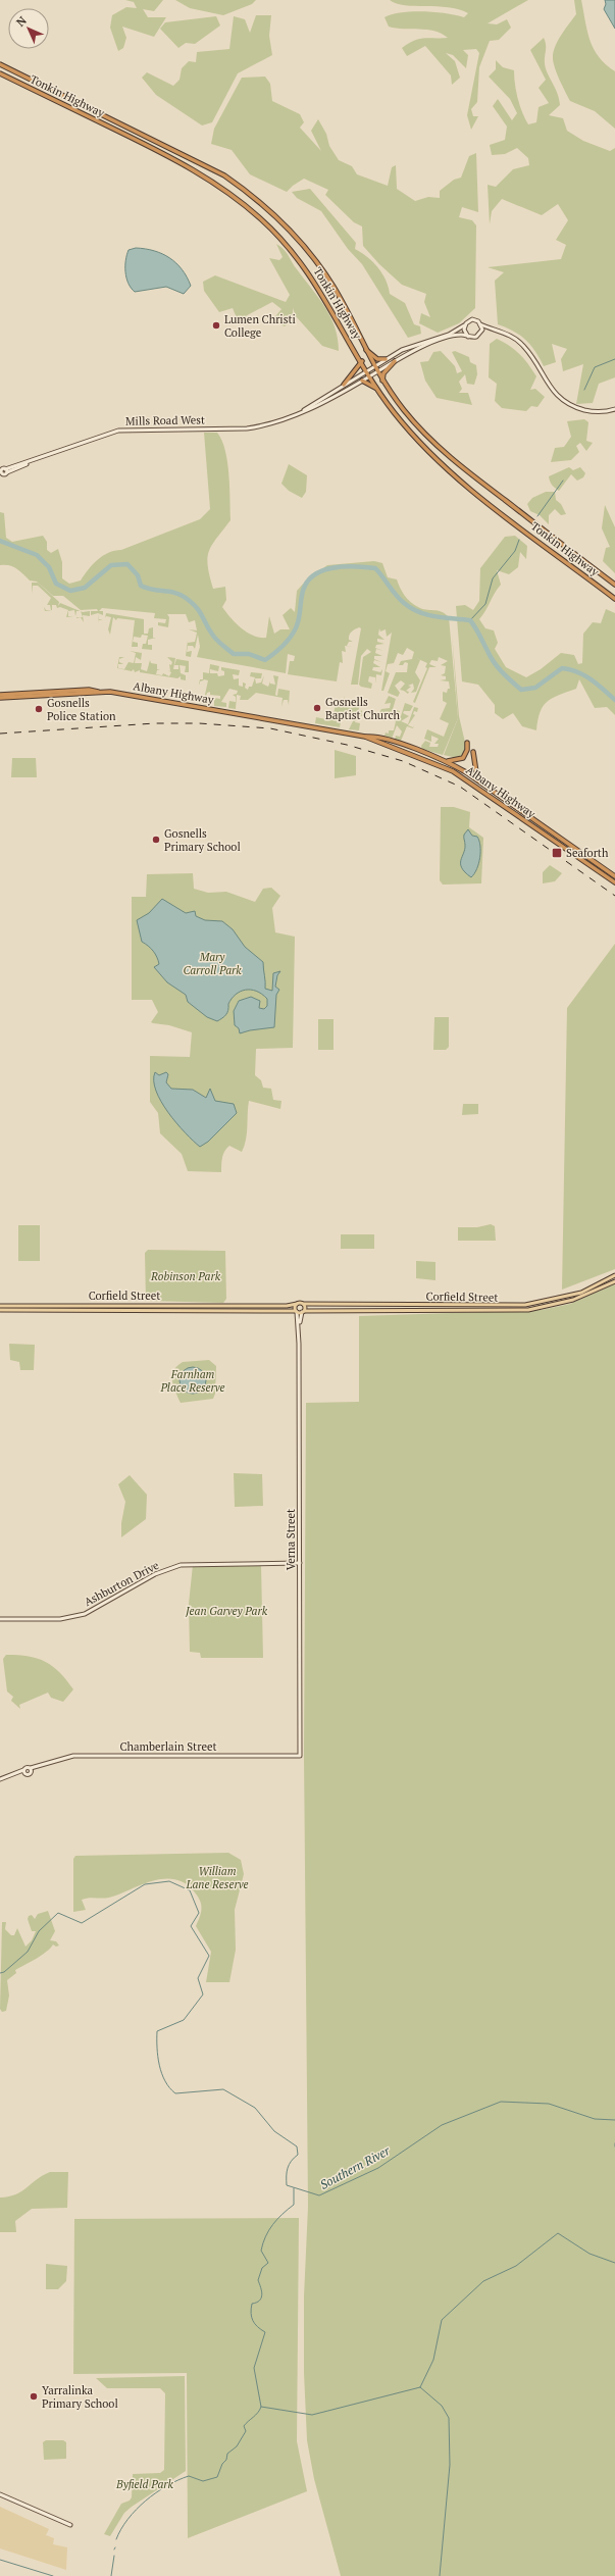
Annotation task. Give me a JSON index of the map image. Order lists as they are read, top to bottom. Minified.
{"streets":{"highway":["Tonkin Highway","Albany Highway"],"main road":["Mills Road West","Corfield Street","Verna Street","Ashburton Drive","Chamberlain Street"]},"crossings":[["Tonkin Highway","Mills Road West"],["Corfield Street","Verna Street"],["Verna Street","Ashburton Drive"],["Verna Street","Chamberlain Street"]],"water":["Southern River"],"parks":["Mary Carroll Park","Robinson Park","Farnham Place Reserve","Jean Garvey Park","William Lane Reserve","Byfield Park"],"places":{"other":["Lumen Christi College","Gosnells Baptist Church","Gosnells Police Station","Gosnells Primary School","Yarralinka Primary School"],"transit":["Seaforth"]},"north":"top left"}
